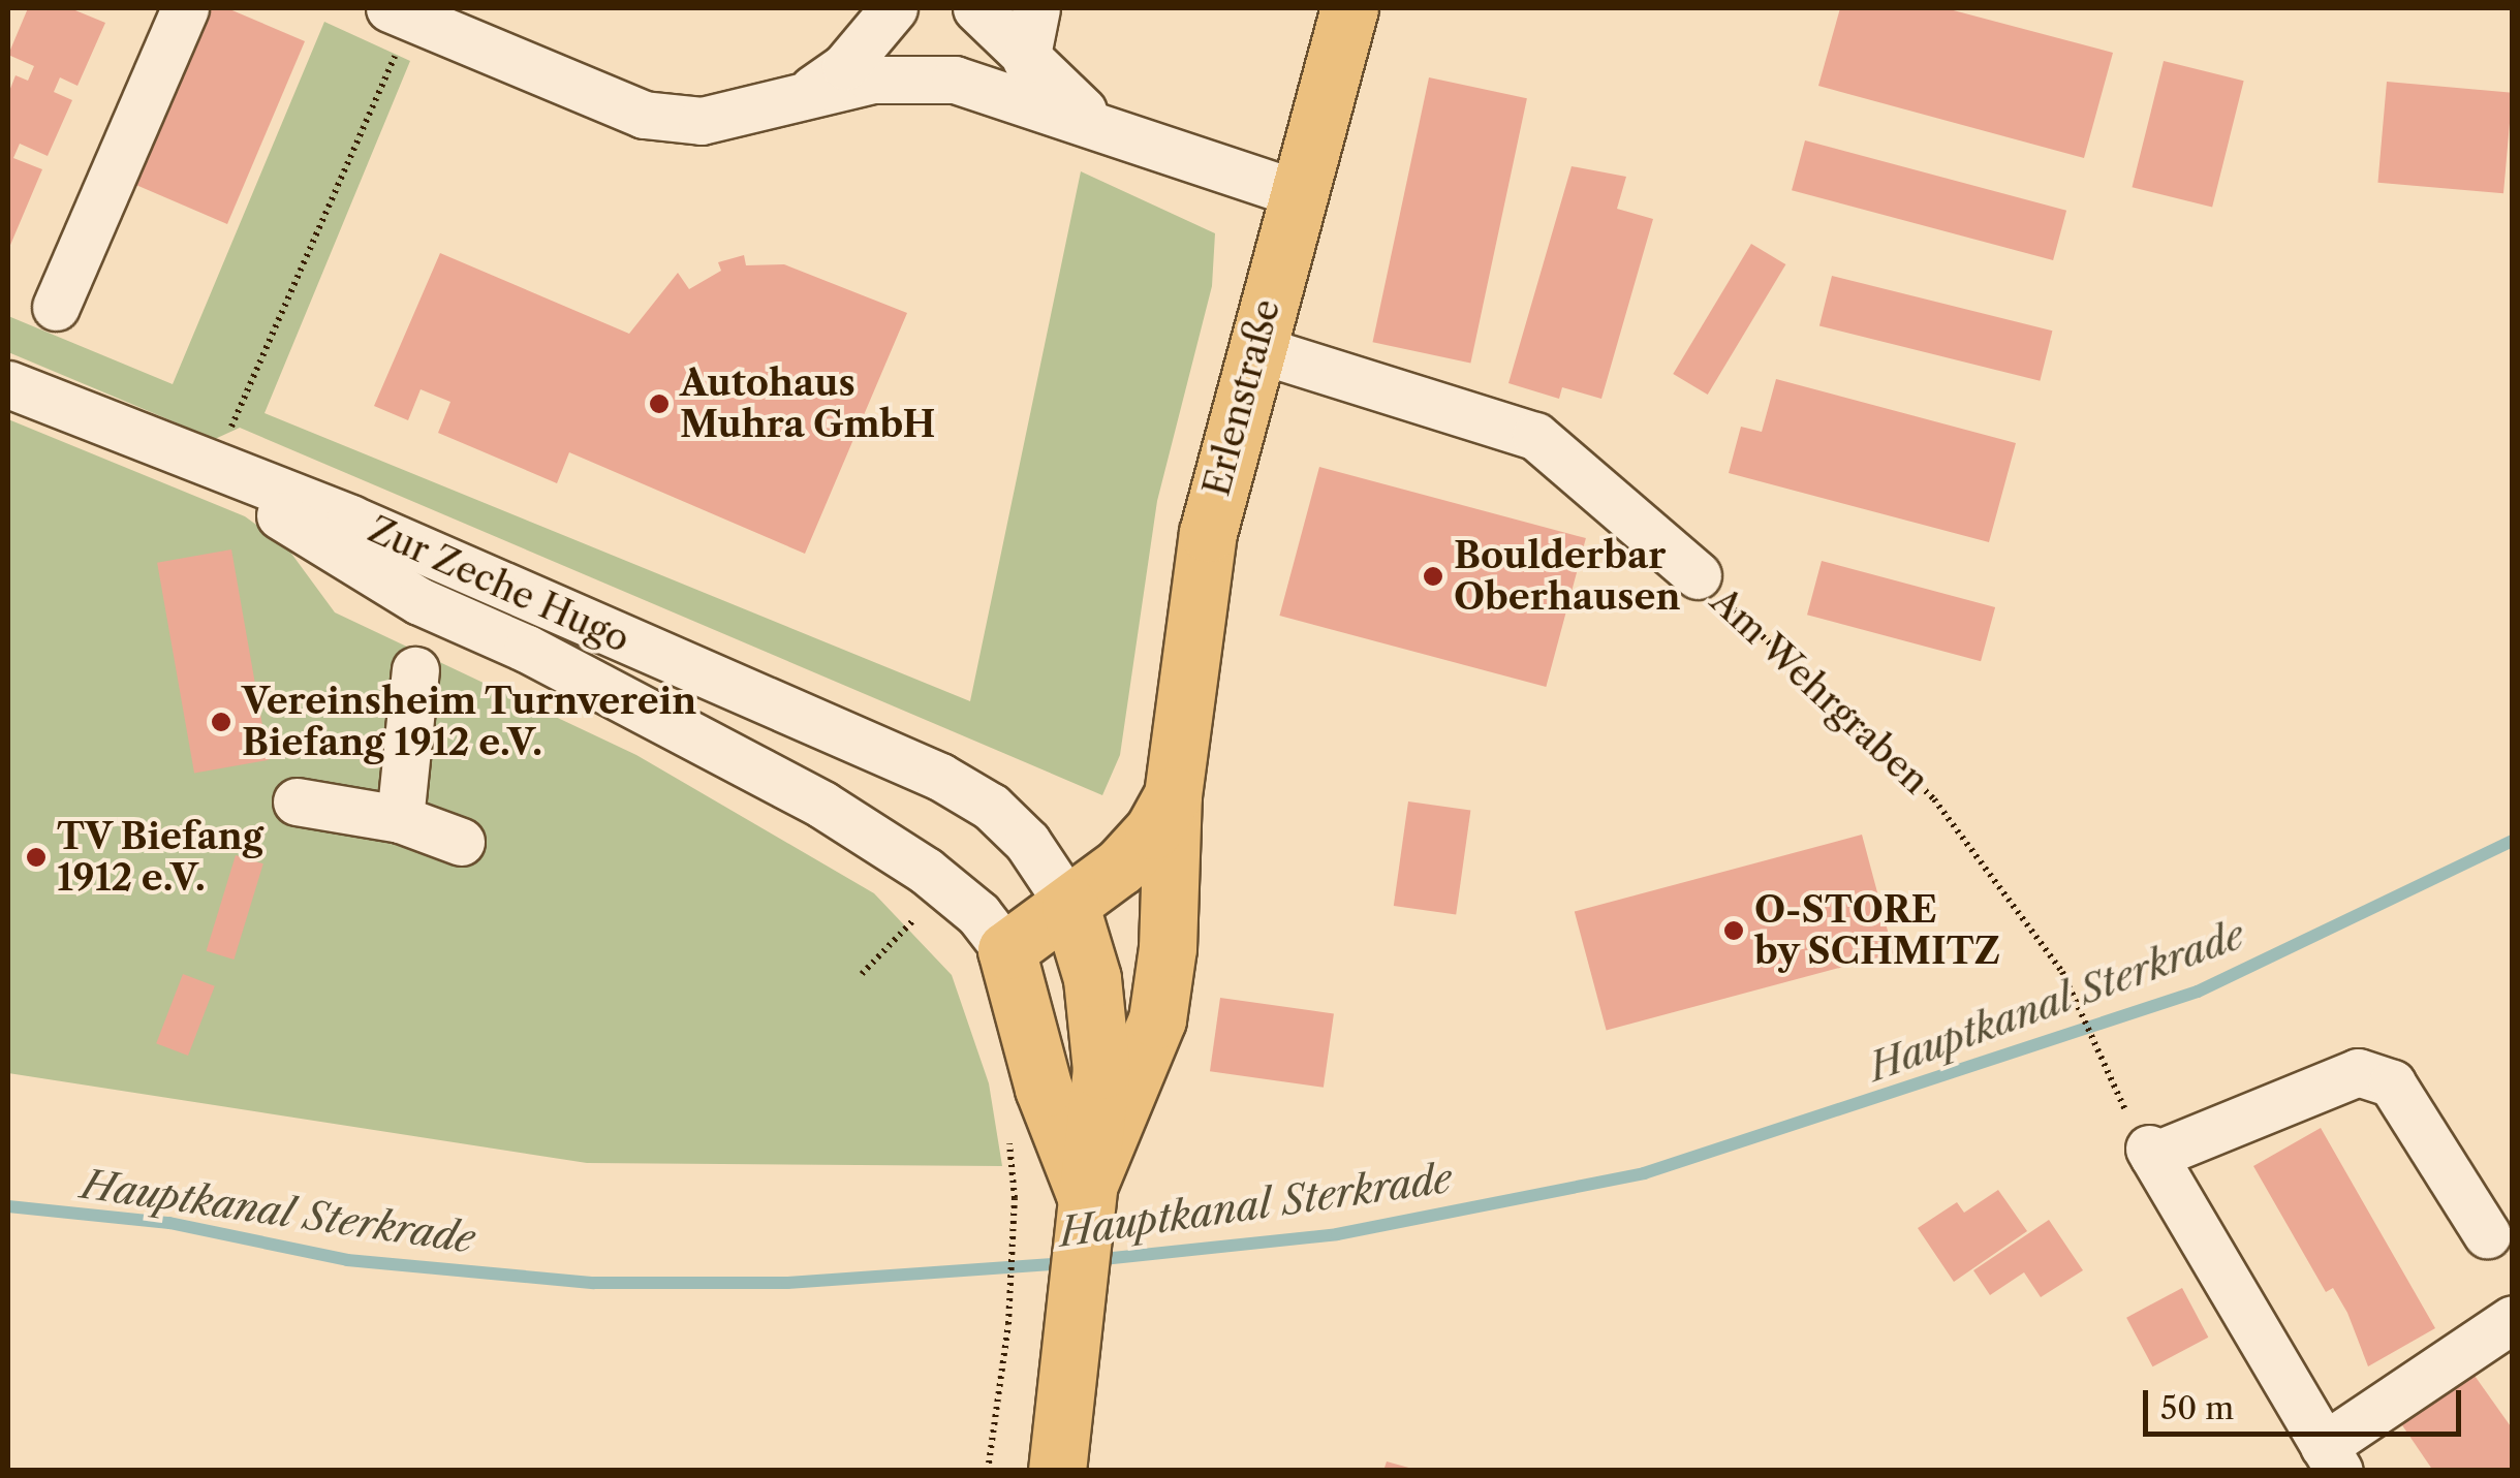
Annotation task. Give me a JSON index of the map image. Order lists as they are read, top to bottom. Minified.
{"streets":{"main road":["Erlenstraße"],"street":["Zur Zeche Hugo","Am Wehrgraben"]},"crossings":[["Erlenstraße","Zur Zeche Hugo"],["Erlenstraße","Am Wehrgraben"]],"water":["Hauptkanal Sterkrade"],"places":["Autohaus Muhra GmbH","Boulderbar Oberhausen","Vereinsheim Turnverein Biefang 1912 e.V.","TV Biefang 1912 e.V.","O-STORE by SCHMITZ"],"scale_bar":"50 m"}
